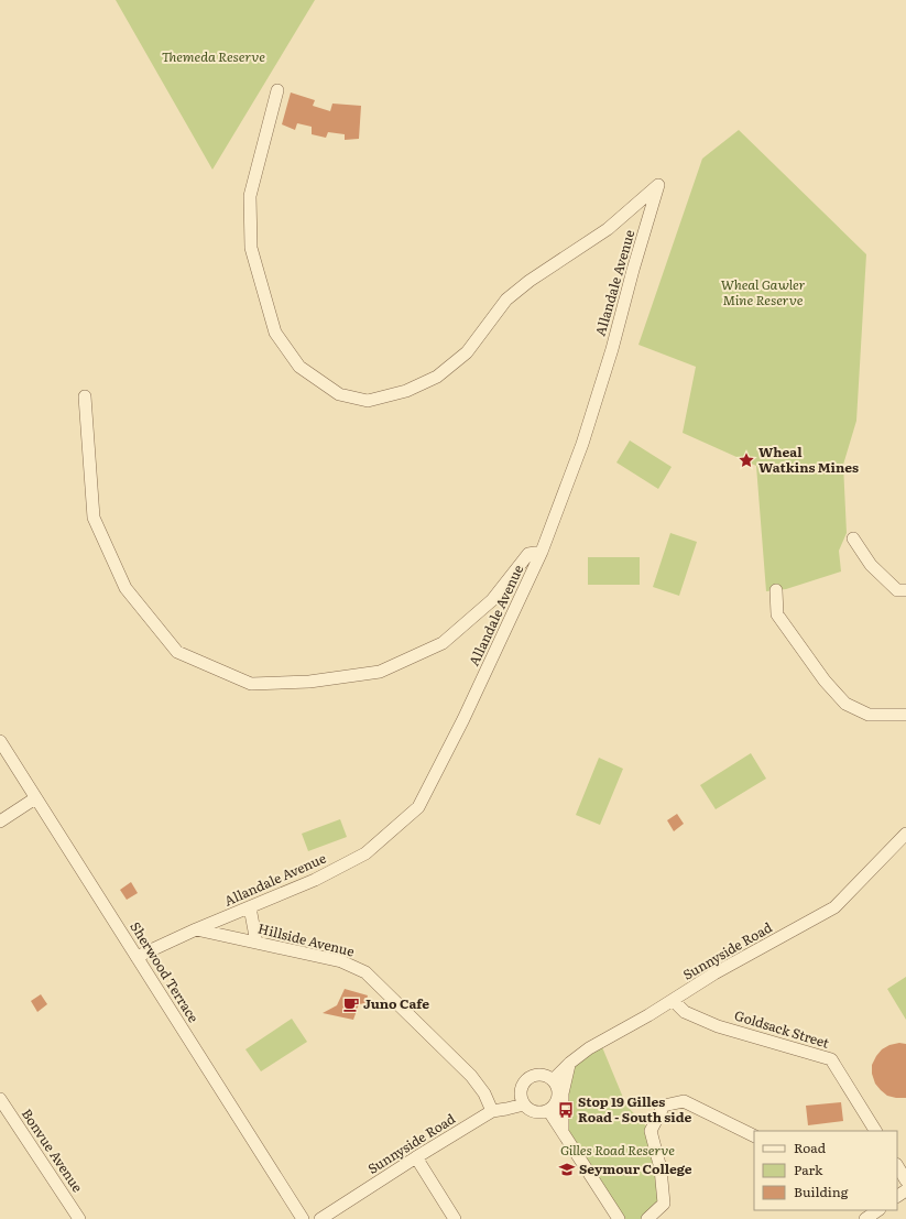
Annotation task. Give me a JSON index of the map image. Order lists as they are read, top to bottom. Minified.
{"streets":{"street":["Allandale Avenue","Hillside Avenue","Sunnyside Road","Sherwood Terrace","Goldsack Street","Bonvue Avenue"]},"crossings":[["Allandale Avenue","Hillside Avenue"],["Hillside Avenue","Sunnyside Road"],["Sunnyside Road","Goldsack Street"]],"parks":["Themeda Reserve","Wheal Gawler Mine Reserve","Gilles Road Reserve"],"places":{"place":["Wheal Watkins Mines"],"cafe":["Juno Cafe"],"bus stop":["Stop 19 Gilles Road - South side"],"school or university":["Seymour College"]},"legend":["Road","Park","Building"]}
